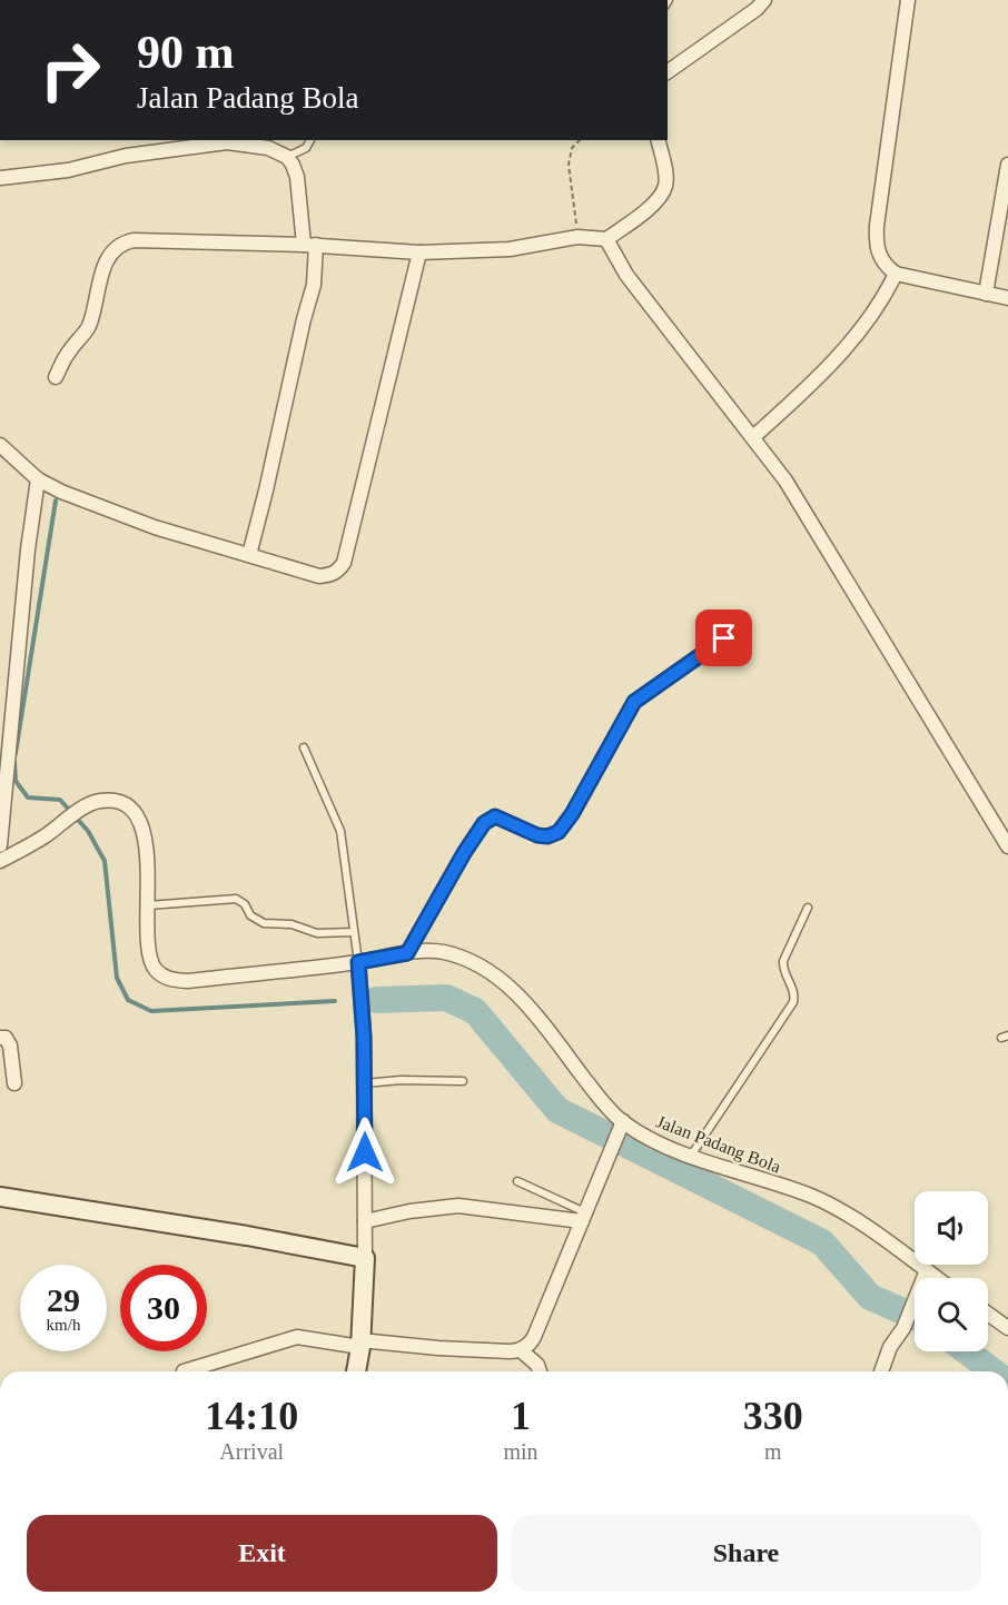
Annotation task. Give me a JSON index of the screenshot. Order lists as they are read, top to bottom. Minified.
{"streets":{"street":["Jalan Padang Bola"]},"page":{"turn":["90 m","Jalan Padang Bola"],"speed":"29 km/h","limit":"30","eta":["14:10","Arrival","1","min","330","m"],"buttons":["Exit","Share"]}}
